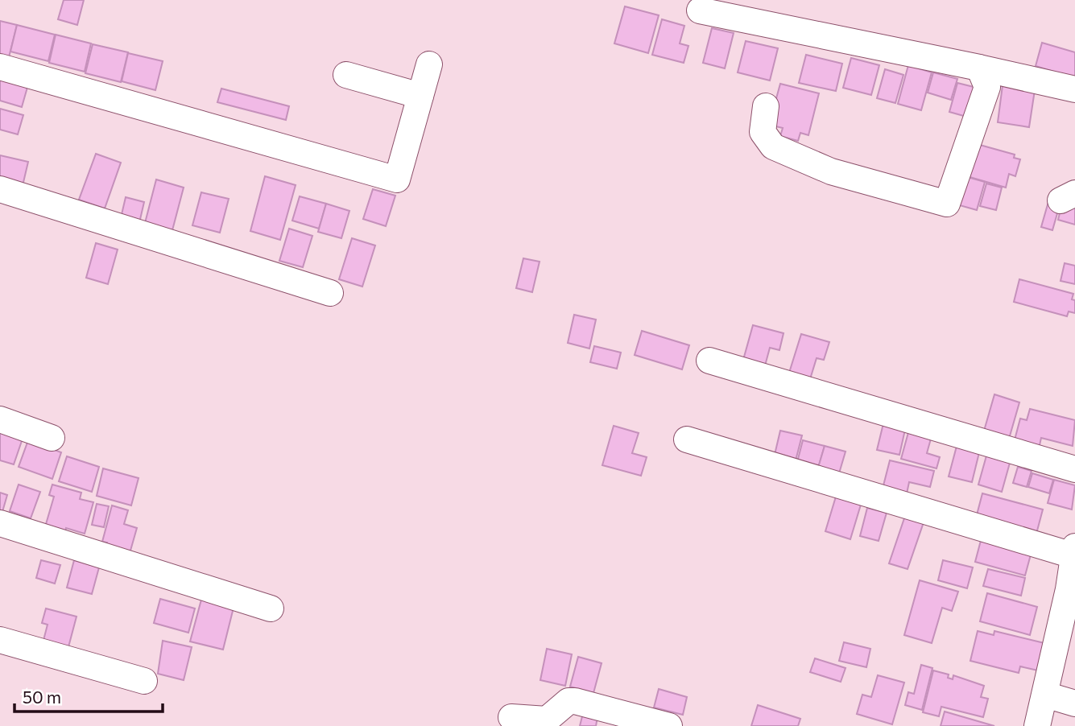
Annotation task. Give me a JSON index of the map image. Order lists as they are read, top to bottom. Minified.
{"scale_bar":"50 m"}
